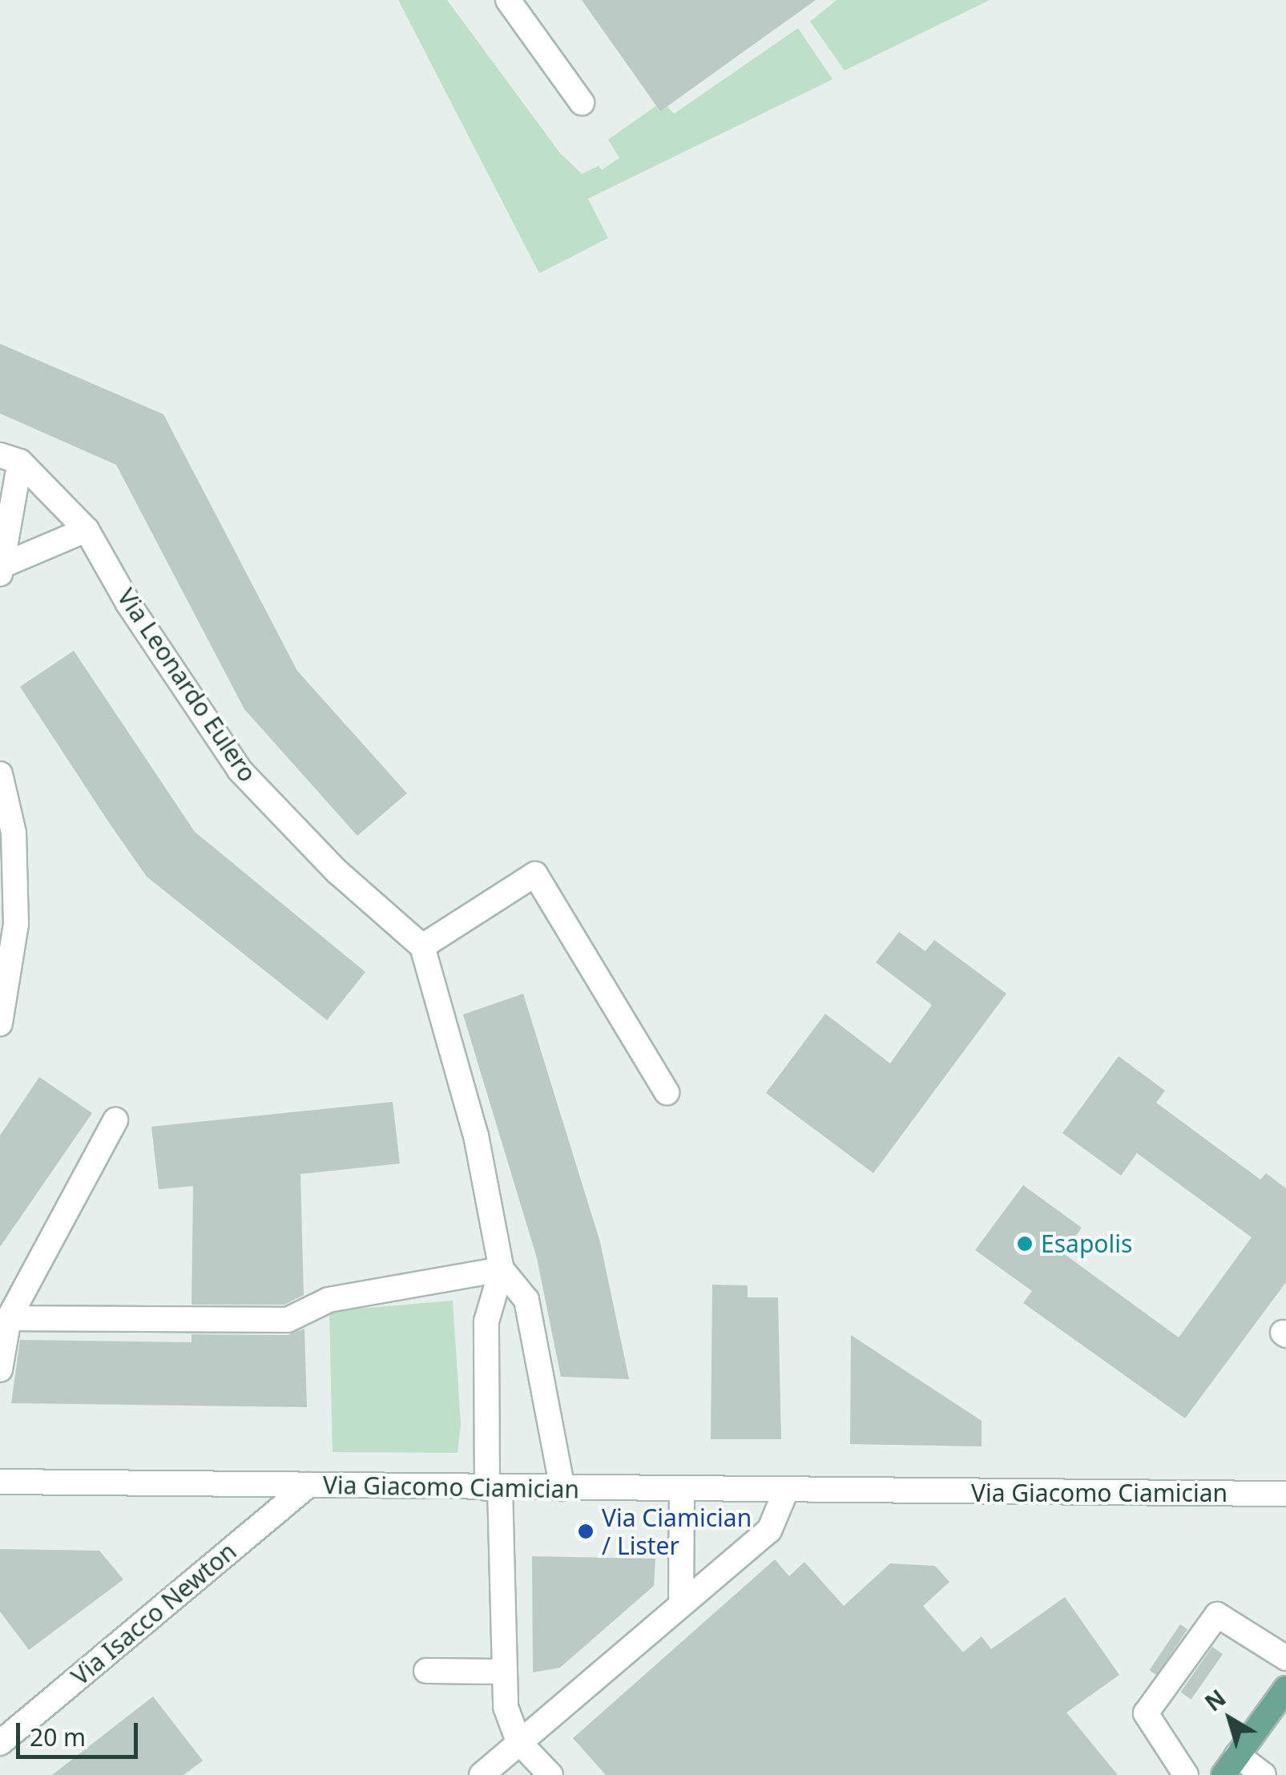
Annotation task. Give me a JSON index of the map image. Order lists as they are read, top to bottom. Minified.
{"streets":{"street":["Via Leonardo Eulero","Via Giacomo Ciamician","Via Isacco Newton"]},"crossings":[["Via Giacomo Ciamician","Via Isacco Newton"]],"places":["Esapolis","Via Ciamician / Lister"],"scale_bar":"20 m","north":"top left"}
